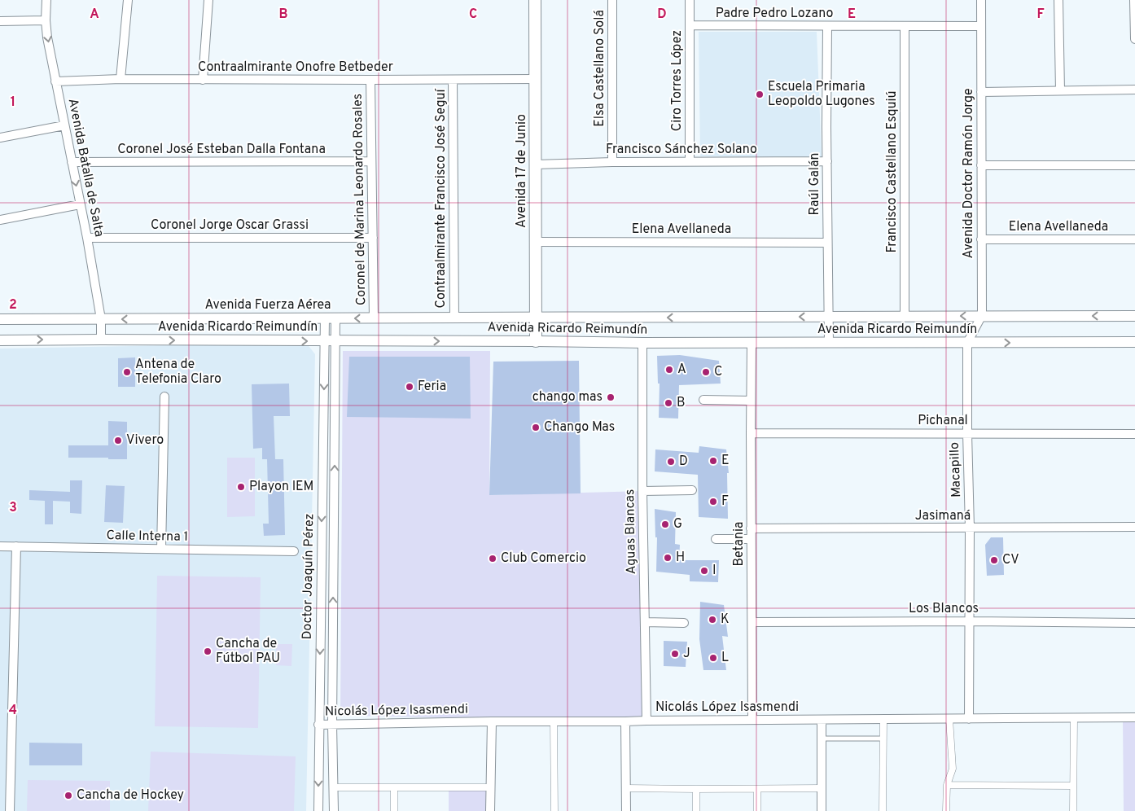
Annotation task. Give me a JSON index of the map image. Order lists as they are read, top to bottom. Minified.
{"streets":{"main road":["Avenida 17 de Junio"],"street":["Padre Pedro Lozano","Contraalmirante Onofre Betbeder","Elsa Castellano Solá","Ciro Torres López","Coronel José Esteban Dalla Fontana","Francisco Sánchez Solano","Avenida Batalla de Salta","Francisco Castellano Esquiú","Avenida Doctor Ramón Jorge","Raúl Galán","Contraalmirante Francisco José Seguí","Coronel de Marina Leonardo Rosales","Coronel Jorge Oscar Grassi","Elena Avellaneda","Avenida Fuerza Aérea","Avenida Ricardo Reimundín","Pichanal","Macapillo","Jasimaná","Aguas Blancas","Calle Interna 1","Betania","Doctor Joaquín Pérez","Los Blancos","Nicolás López Isasmendi"]},"crossings":[["Padre Pedro Lozano","Ciro Torres López"],["Padre Pedro Lozano","Francisco Castellano Esquiú"],["Padre Pedro Lozano","Avenida Doctor Ramón Jorge"],["Padre Pedro Lozano","Raúl Galán"],["Contraalmirante Onofre Betbeder","Avenida Batalla de Salta"],["Contraalmirante Onofre Betbeder","Avenida 17 de Junio"],["Contraalmirante Onofre Betbeder","Contraalmirante Francisco José Seguí"],["Contraalmirante Onofre Betbeder","Coronel de Marina Leonardo Rosales"],["Elsa Castellano Solá","Francisco Sánchez Solano"],["Ciro Torres López","Francisco Sánchez Solano"],["Coronel José Esteban Dalla Fontana","Avenida Batalla de Salta"],["Coronel José Esteban Dalla Fontana","Coronel de Marina Leonardo Rosales"],["Francisco Sánchez Solano","Avenida 17 de Junio"],["Francisco Sánchez Solano","Raúl Galán"],["Avenida Batalla de Salta","Coronel Jorge Oscar Grassi"],["Avenida Batalla de Salta","Avenida Fuerza Aérea"],["Avenida Batalla de Salta","Avenida Ricardo Reimundín"],["Avenida 17 de Junio","Elena Avellaneda"],["Avenida 17 de Junio","Avenida Fuerza Aérea"],["Avenida 17 de Junio","Avenida Ricardo Reimundín"],["Francisco Castellano Esquiú","Avenida Ricardo Reimundín"],["Avenida Doctor Ramón Jorge","Elena Avellaneda"],["Avenida Doctor Ramón Jorge","Avenida Ricardo Reimundín"],["Avenida Doctor Ramón Jorge","Macapillo"],["Raúl Galán","Elena Avellaneda"],["Raúl Galán","Avenida Ricardo Reimundín"],["Contraalmirante Francisco José Seguí","Avenida Fuerza Aérea"],["Coronel de Marina Leonardo Rosales","Coronel Jorge Oscar Grassi"],["Coronel de Marina Leonardo Rosales","Avenida Fuerza Aérea"],["Avenida Fuerza Aérea","Avenida Ricardo Reimundín"],["Avenida Fuerza Aérea","Doctor Joaquín Pérez"],["Avenida Ricardo Reimundín","Macapillo"],["Avenida Ricardo Reimundín","Aguas Blancas"],["Avenida Ricardo Reimundín","Betania"],["Avenida Ricardo Reimundín","Doctor Joaquín Pérez"],["Pichanal","Macapillo"],["Pichanal","Betania"],["Macapillo","Jasimaná"],["Macapillo","Los Blancos"],["Macapillo","Nicolás López Isasmendi"],["Jasimaná","Betania"],["Aguas Blancas","Nicolás López Isasmendi"],["Betania","Los Blancos"],["Betania","Nicolás López Isasmendi"],["Doctor Joaquín Pérez","Nicolás López Isasmendi"]],"one_way":["Avenida Fuerza Aérea"],"places":["Escuela Primaria Leopoldo Lugones","A","Antena de Telefonia Claro","C","Feria","chango mas","B","Chango Mas","Vivero","E","D","Playon IEM","F","G","H","Club Comercio","CV","I","K","Cancha de Fútbol PAU","J","L","Cancha de Hockey"],"grid":{"columns":["A","B","C","D","E","F"],"rows":["1","2","3","4"]}}
